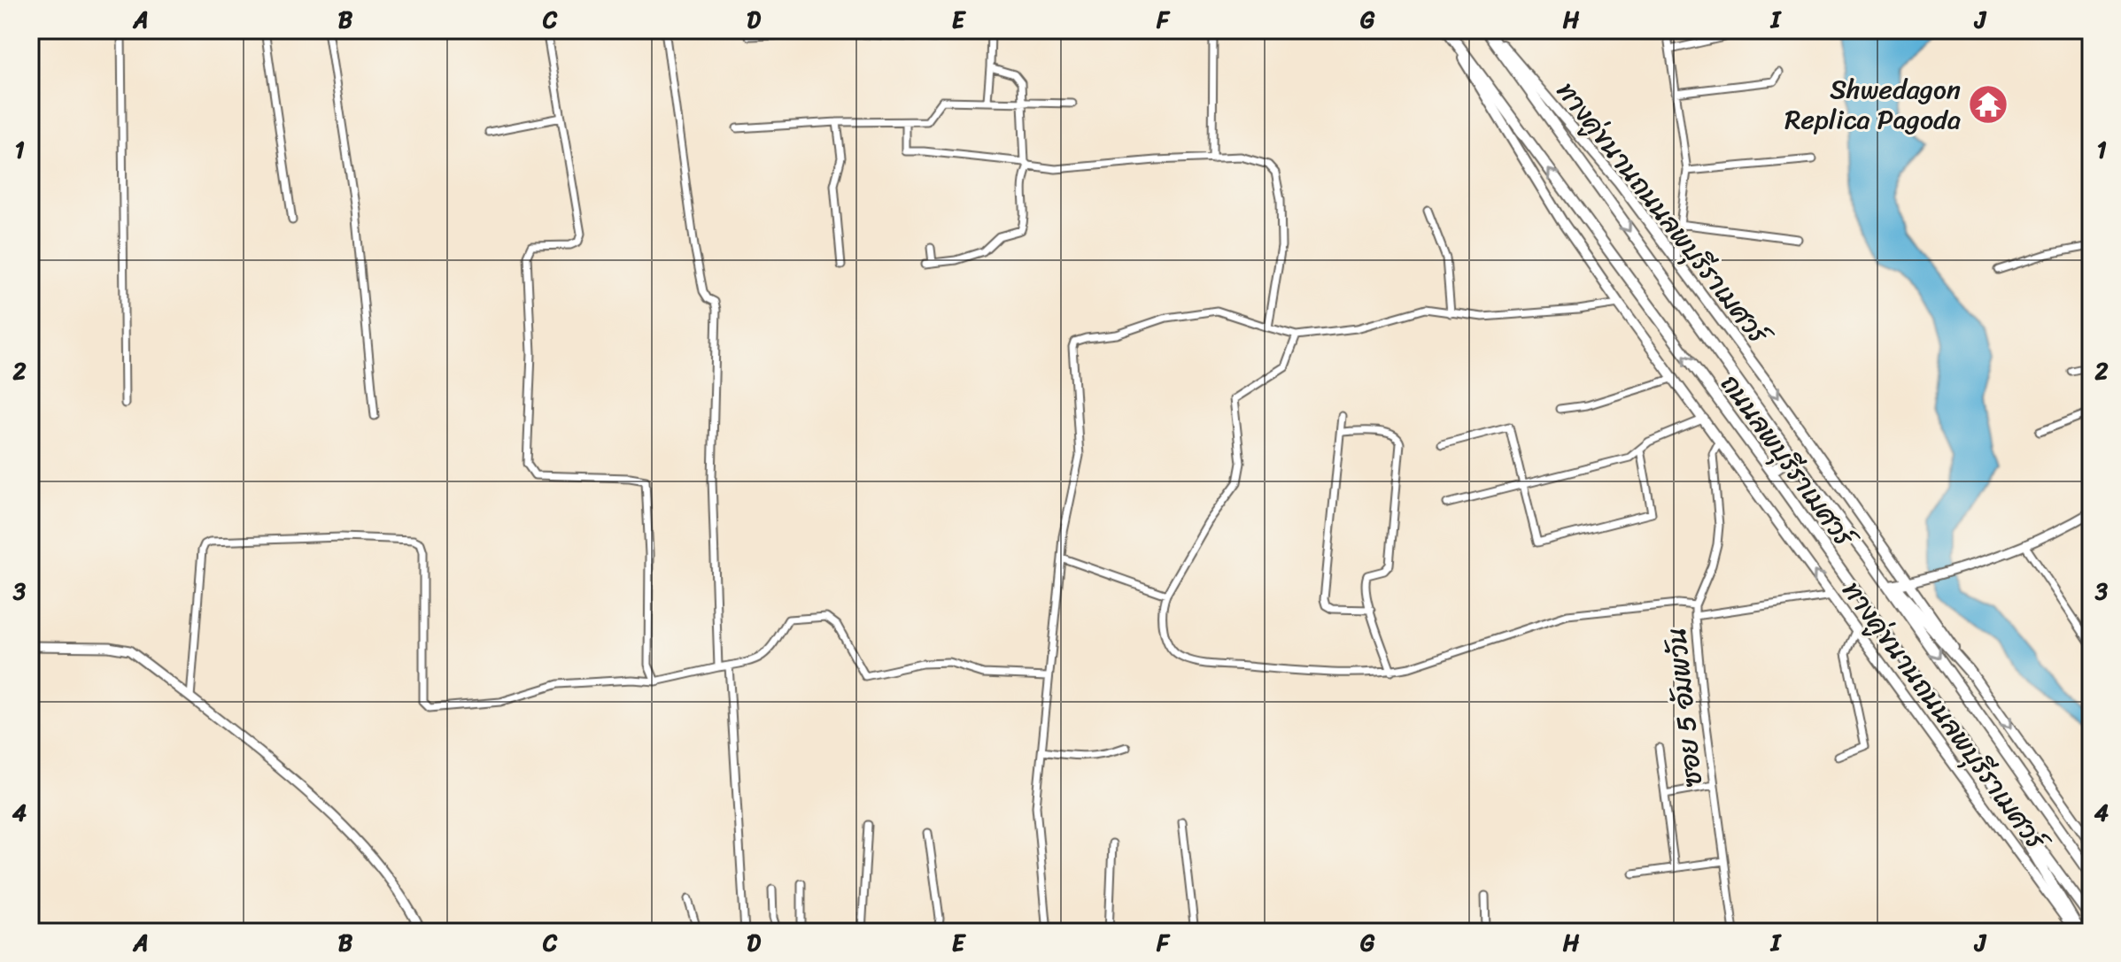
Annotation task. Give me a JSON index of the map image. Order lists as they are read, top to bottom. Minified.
{"streets":{"main road":["ทางคู่ขนานถนนลพบุรีราเมศวร์","ถนนลพบุรีราเมศวร์"],"street":["ซอย 5 อัมพวัน"]},"crossings":[["ทางคู่ขนานถนนลพบุรีราเมศวร์","ถนนลพบุรีราเมศวร์"],["ทางคู่ขนานถนนลพบุรีราเมศวร์","ซอย 5 อัมพวัน"]],"places":{"temple":["Shwedagon Replica Pagoda"]},"grid":{"columns":["A","B","C","D","E","F","G","H","I","J"],"rows":["1","2","3","4"]}}
